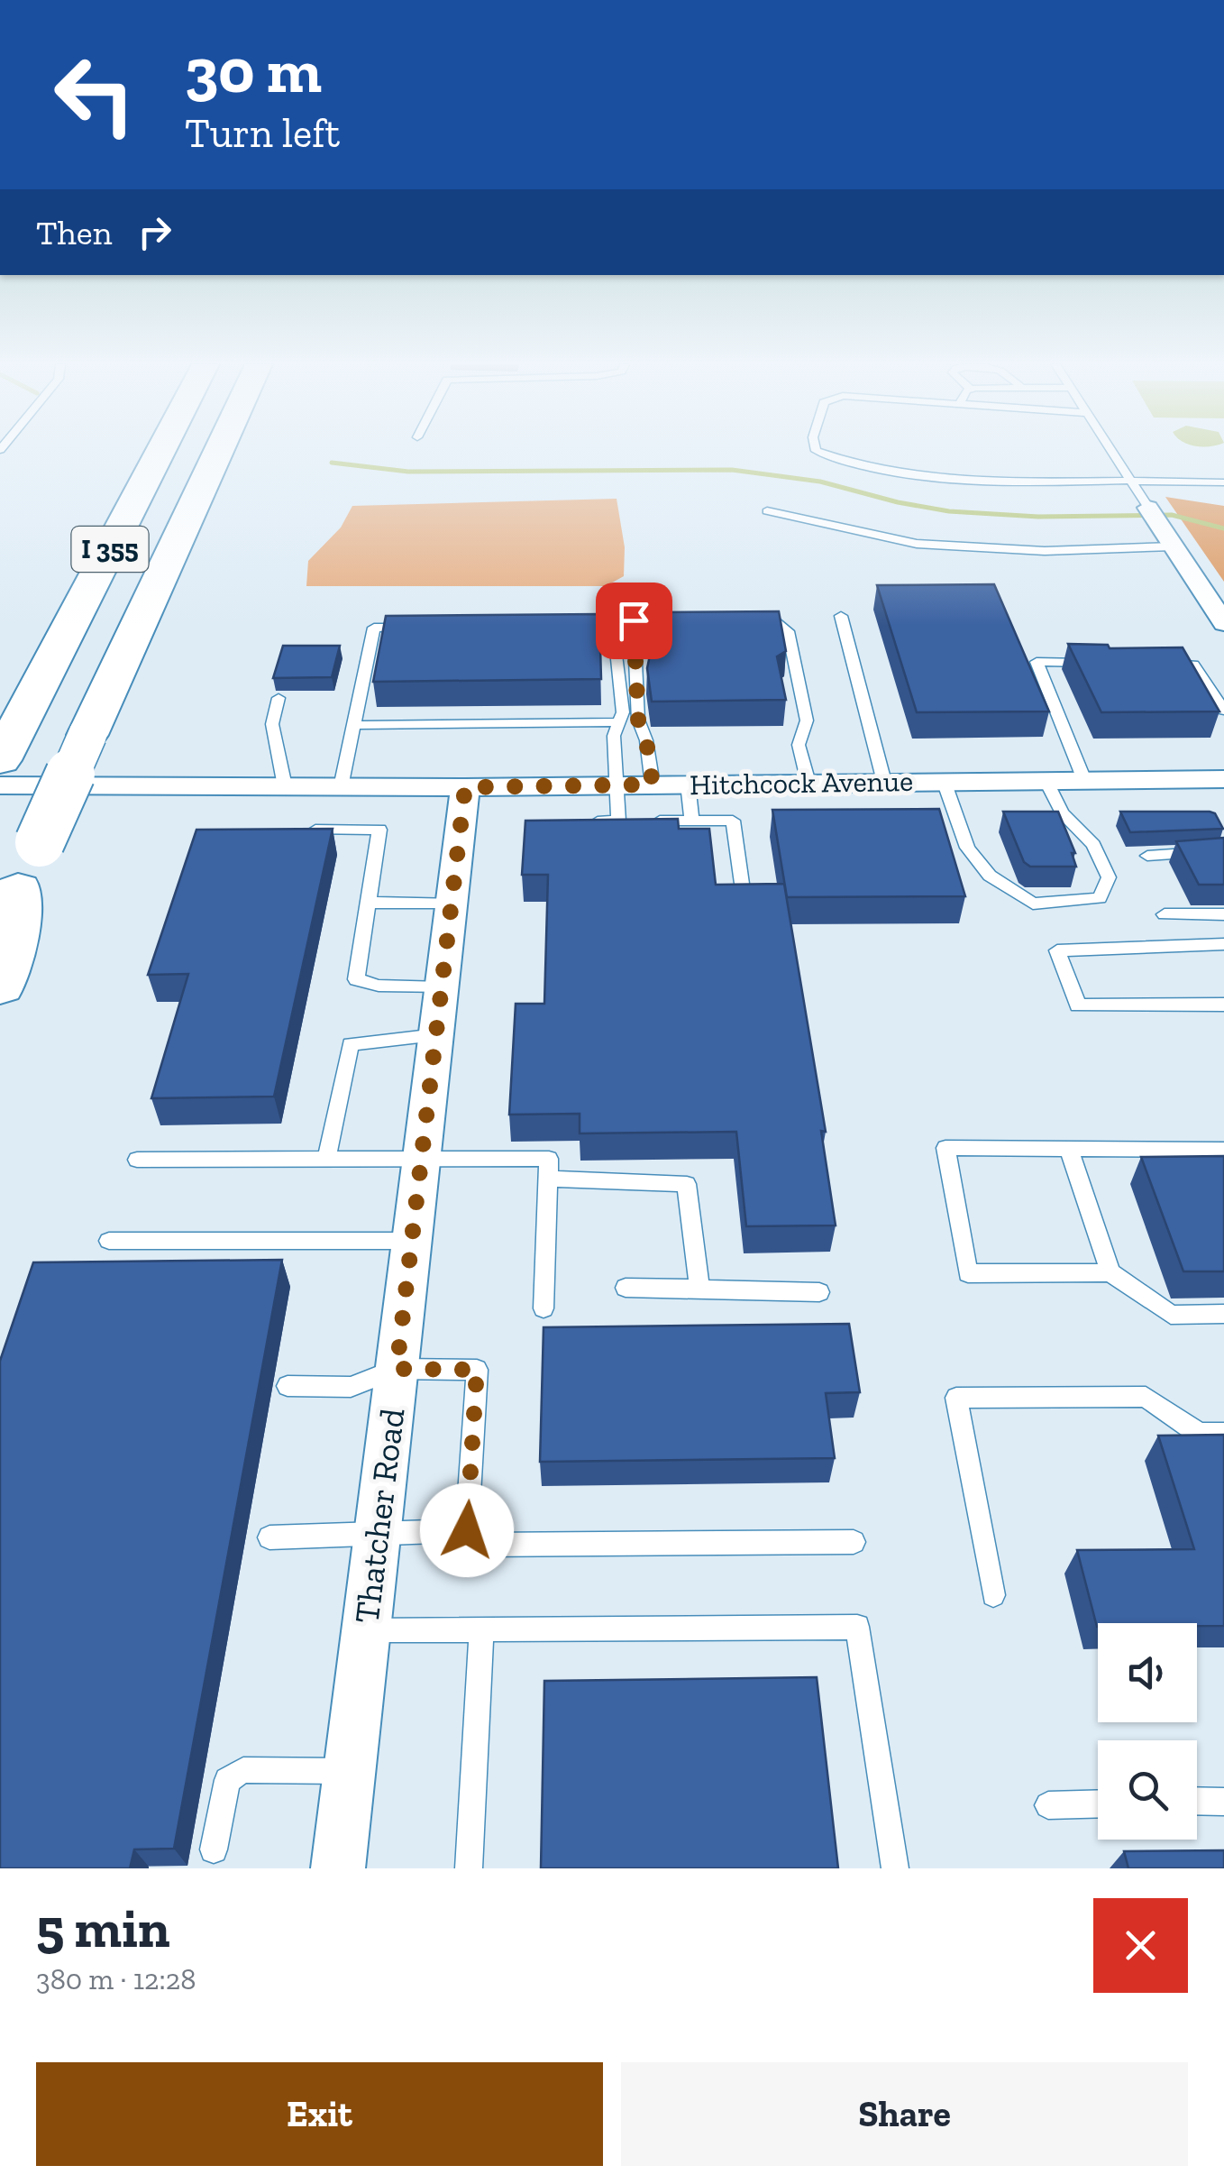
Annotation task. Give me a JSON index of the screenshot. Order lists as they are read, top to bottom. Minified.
{"streets":{"highway":["I 355"],"street":["Hitchcock Avenue","Thatcher Road"]},"crossings":[["Hitchcock Avenue","Thatcher Road"]],"page":{"turn":["30 m","Turn left"],"then":"Then","heading":["5 min","380 m · 12:28"],"buttons":["Exit","Share"]}}
